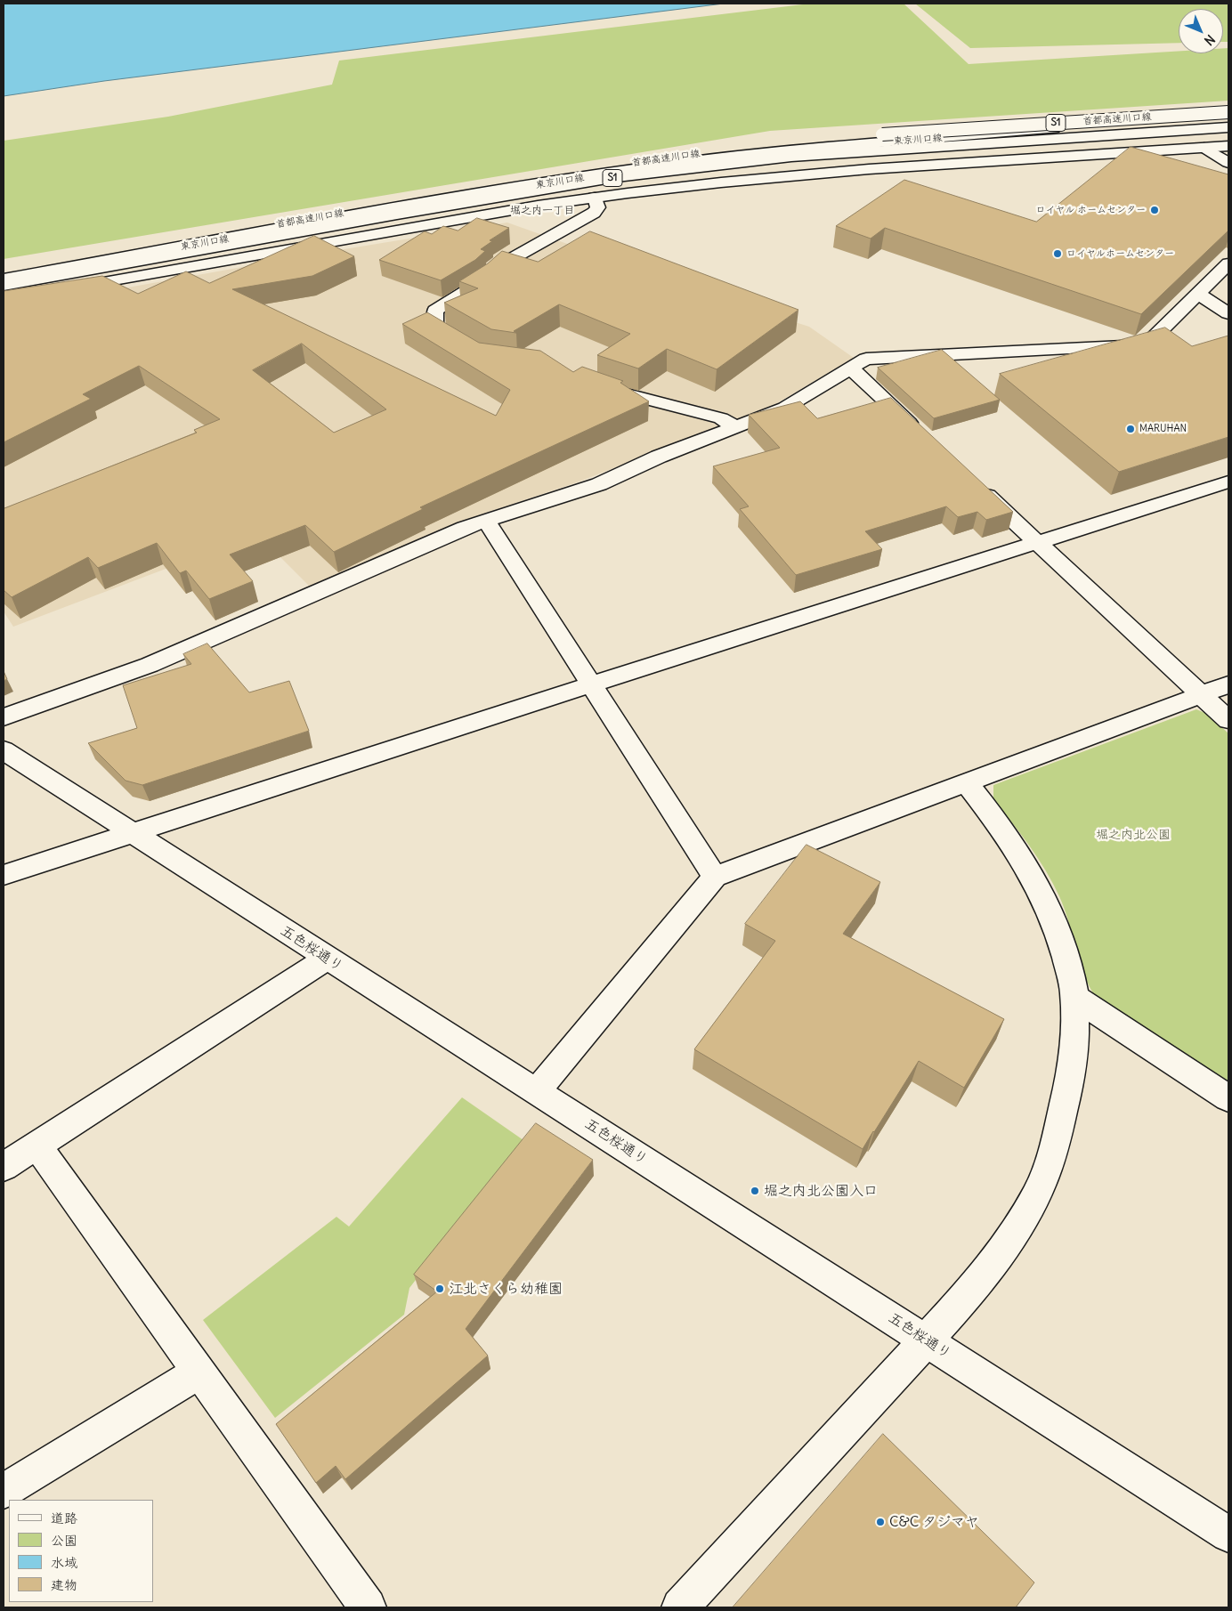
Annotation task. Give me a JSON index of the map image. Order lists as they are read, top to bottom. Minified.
{"streets":{"main road":["首都高速川口線","S1","東京川口線","五色桜通り"]},"districts":["堀之内一丁目"],"parks":["堀之内北公園"],"places":["ロイヤル ホームセンター","ロイヤルホームセンター","MARUHAN","堀之内北公園入口","江北さくら幼稚園","C&C タジマヤ"],"legend":["道路","公園","水域","建物"],"north":"bottom right"}
